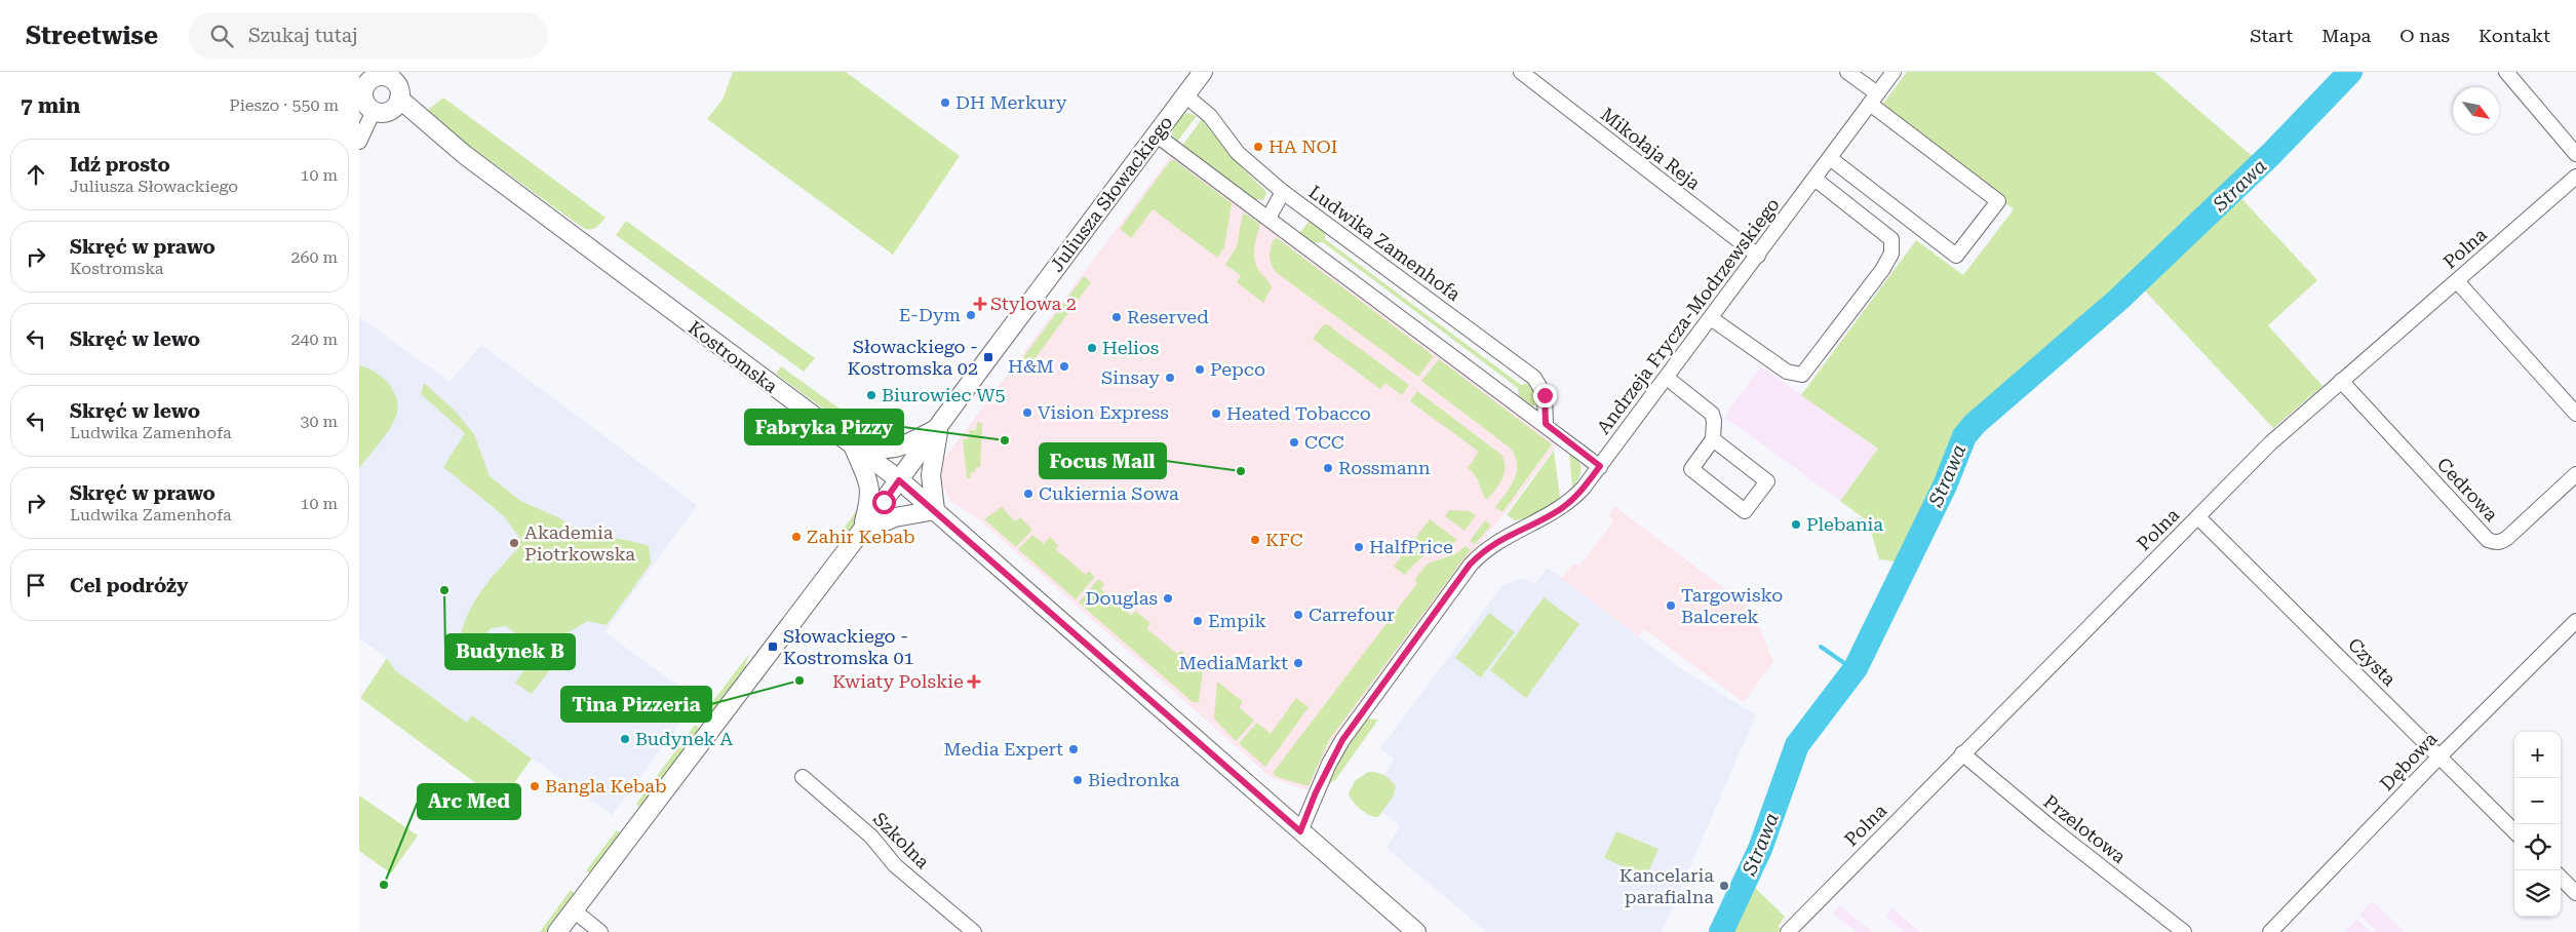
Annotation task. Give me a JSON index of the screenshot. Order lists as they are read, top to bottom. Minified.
{"streets":{"street":["Mikołaja Reja","Juliusza Słowackiego","Ludwika Zamenhofa","Polna","Andrzeja Frycza-Modrzewskiego","Kostromska","Cedrowa","Czysta","Dębowa","Przelotowa","Szkolna"]},"crossings":[["Mikołaja Reja","Andrzeja Frycza-Modrzewskiego"],["Juliusza Słowackiego","Ludwika Zamenhofa"],["Juliusza Słowackiego","Kostromska"],["Polna","Cedrowa"],["Polna","Czysta"],["Polna","Przelotowa"],["Andrzeja Frycza-Modrzewskiego","Kostromska"],["Czysta","Dębowa"]],"water":["Strawa"],"places":{"other":["DH Merkury","HA NOI","E-Dym","Reserved","Helios","H&M","Pepco","Sinsay","Biurowiec W5","Vision Express","Heated Tobacco","Fabryka Pizzy","CCC","Rossmann","Focus Mall","Cukiernia Sowa","Plebania","Zahir Kebab","KFC","Akademia Piotrkowska","HalfPrice","Budynek B","Douglas","Targowisko Balcerek","Carrefour","Empik","MediaMarkt","Tina Pizzeria","Budynek A","Media Expert","Biedronka","Bangla Kebab","Arc Med","Kancelaria parafialna"],"health":["Stylowa 2","Kwiaty Polskie"],"transit":["Słowackiego - Kostromska 02","Słowackiego - Kostromska 01"]},"north":"bottom right","page":{"header":"Streetwise","search":"Szukaj tutaj","nav":["Start","Mapa","O nas","Kontakt"],"heading":["7 min","Pieszo · 550 m"],"list":[["Idź prosto","Juliusza Słowackiego","10 m"],["Skręć w prawo","Kostromska","260 m"],["Skręć w lewo","240 m"],["Skręć w lewo","Ludwika Zamenhofa","30 m"],["Skręć w prawo","Ludwika Zamenhofa","10 m"],"Cel podróży"],"map_buttons":["+","−"]}}
